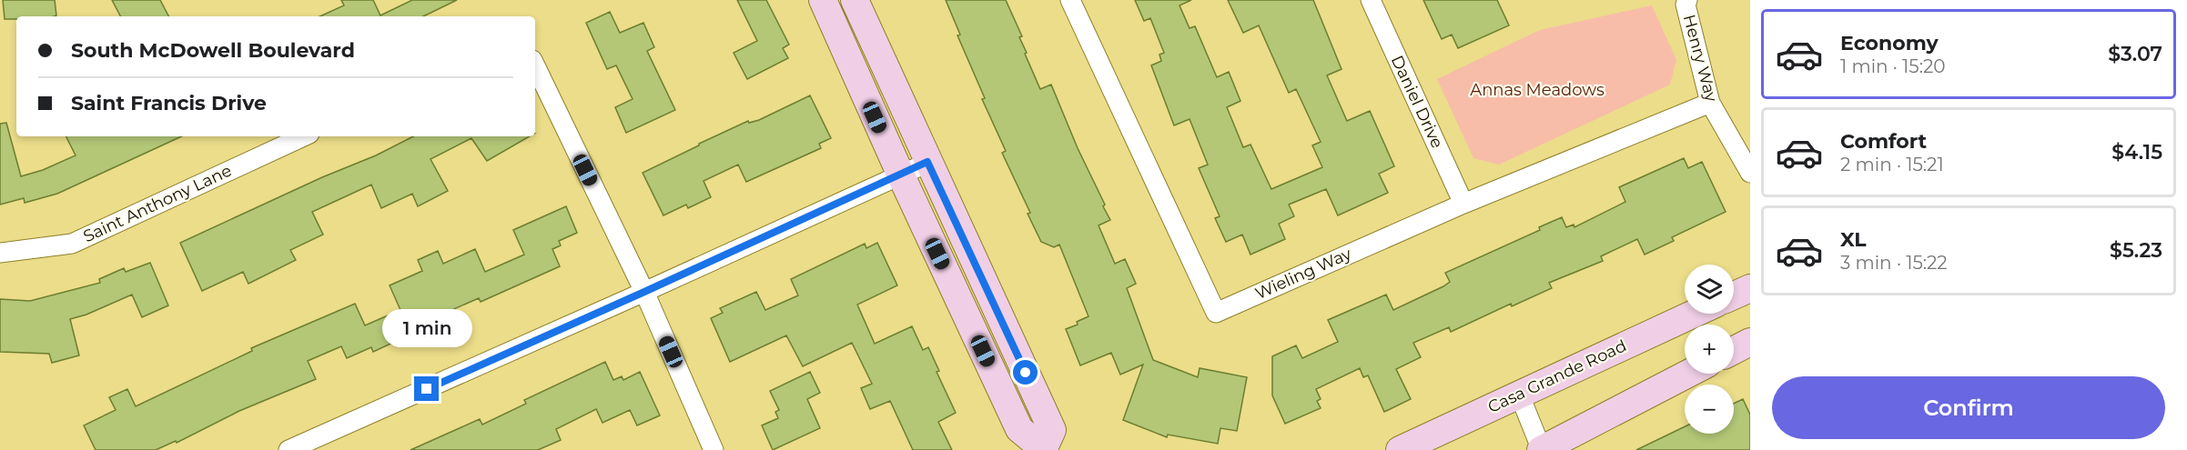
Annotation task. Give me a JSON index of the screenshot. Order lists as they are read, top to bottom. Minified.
{"streets":{"main road":["Casa Grande Road"],"street":["Henry Way","Daniel Drive","Saint Anthony Lane","Wieling Way"]},"crossings":[["Henry Way","Wieling Way"],["Daniel Drive","Wieling Way"]],"parks":["Annas Meadows"],"page":{"list":[{"name":"Economy","note":"1 min · 15:20","value":"$3.07"},{"name":"Comfort","note":"2 min · 15:21","value":"$4.15"},{"name":"XL","note":"3 min · 15:22","value":"$5.23"}],"banner":["South McDowell Boulevard","Saint Francis Drive"],"map_buttons":["+","−"],"bubble":"1 min","buttons":"Confirm"}}
